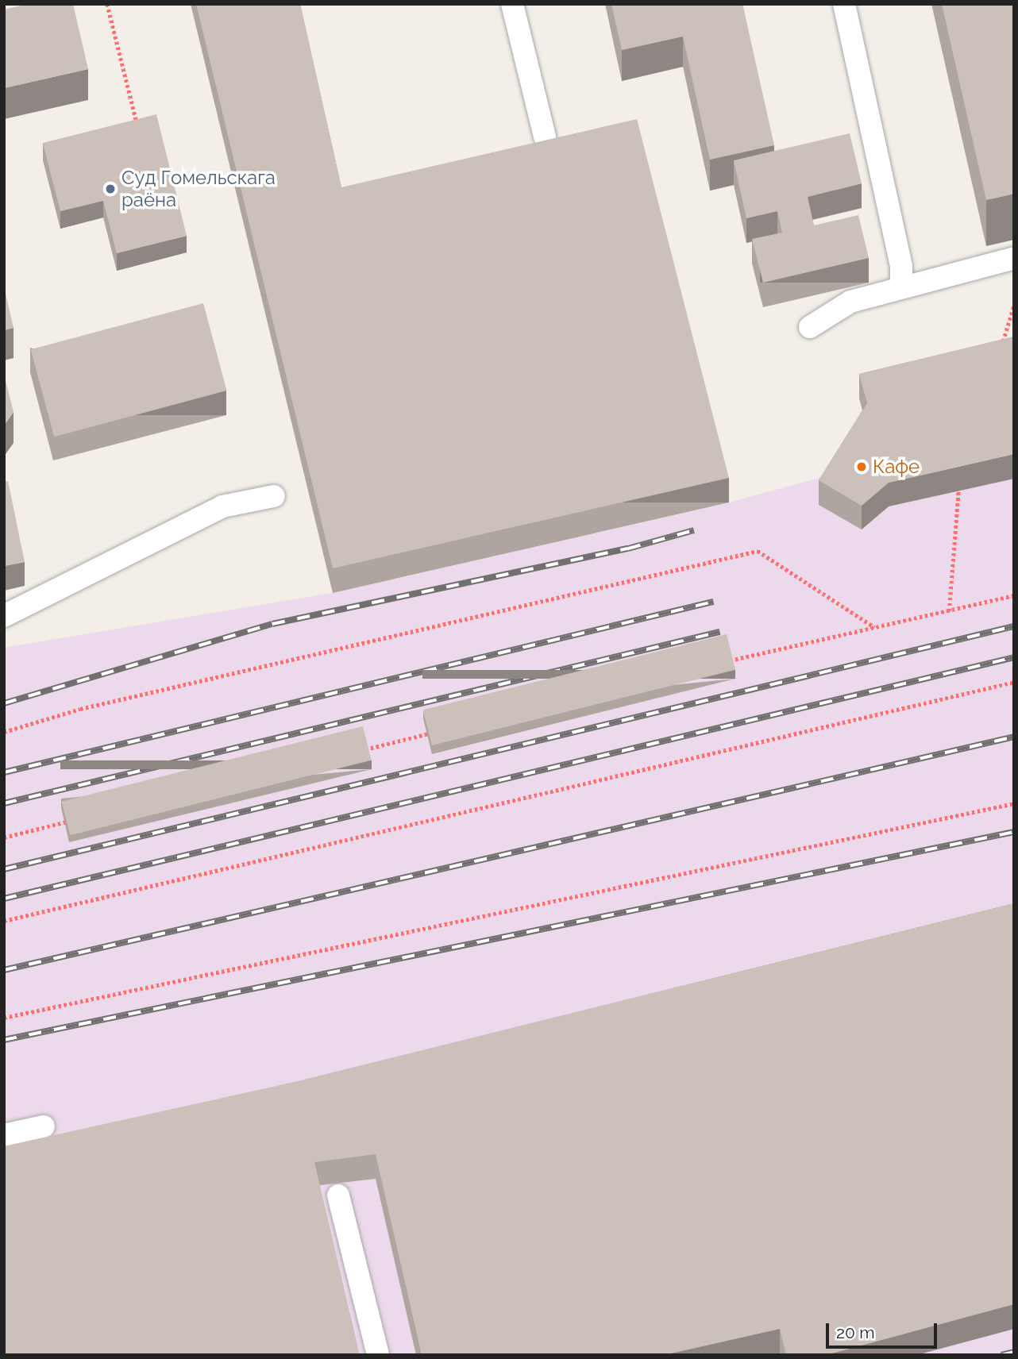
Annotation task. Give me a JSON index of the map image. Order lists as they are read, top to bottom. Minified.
{"places":["Суд Гомельскага раёна","Кафе"],"scale_bar":"20 m"}
